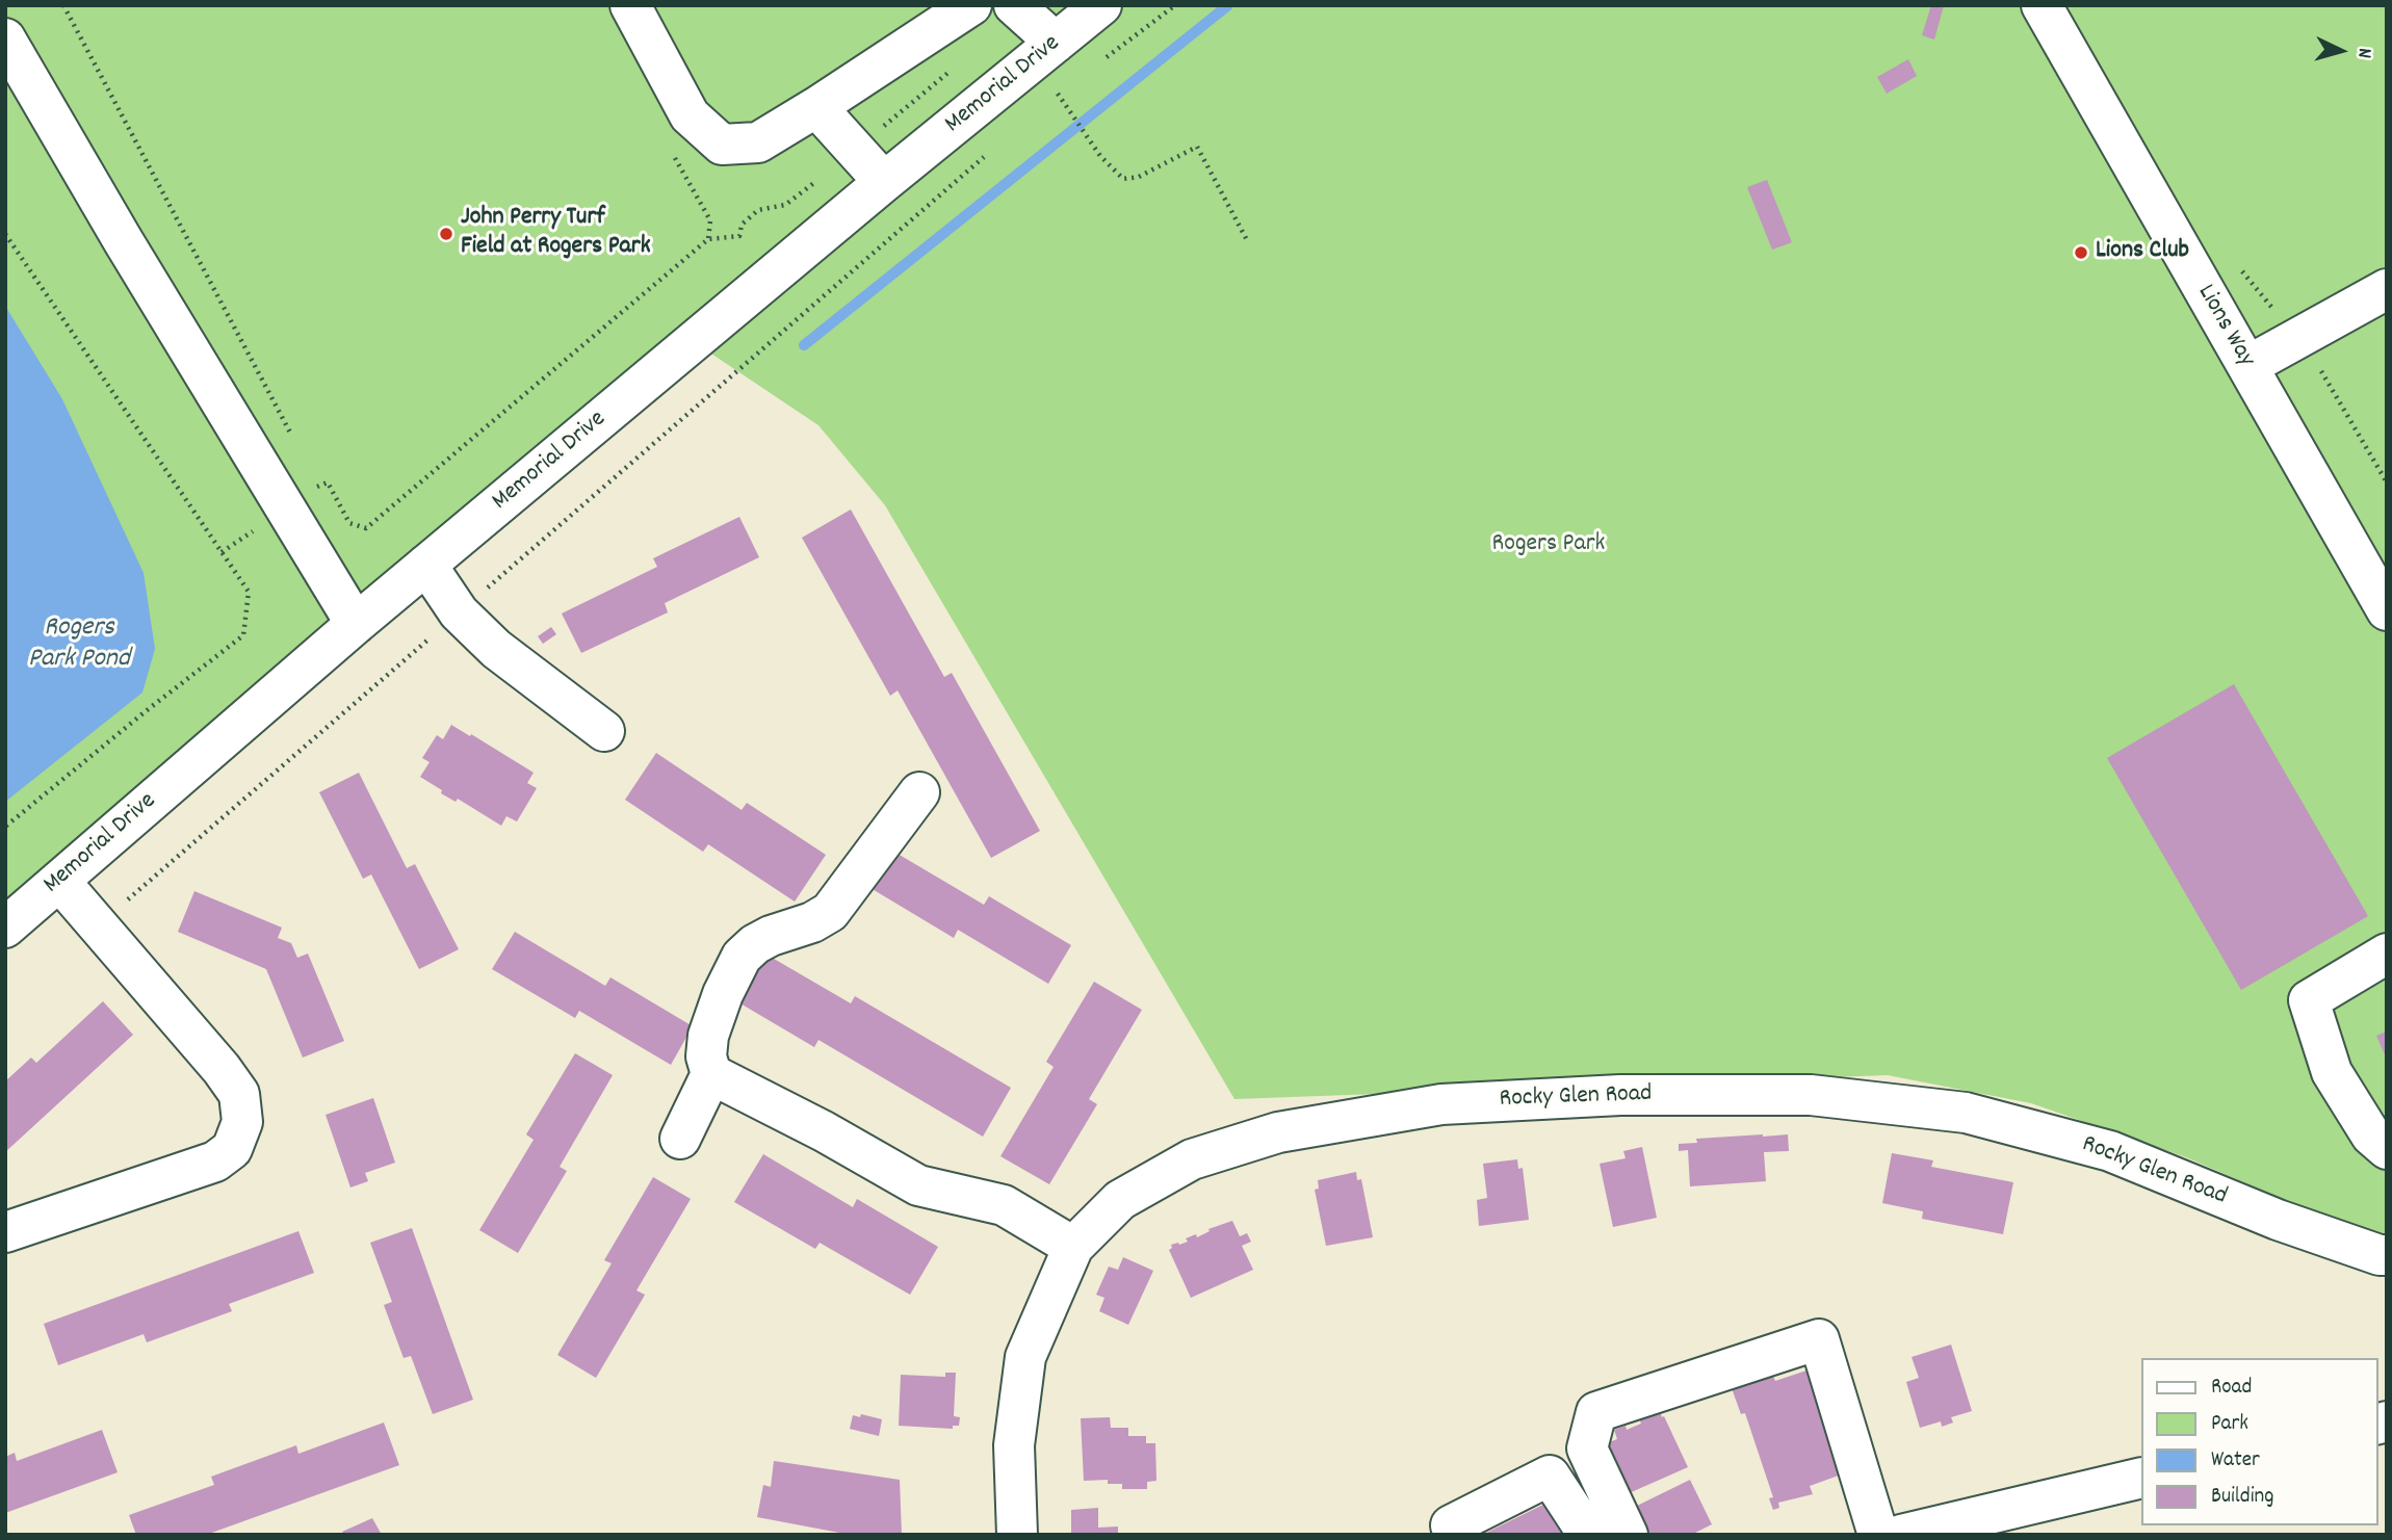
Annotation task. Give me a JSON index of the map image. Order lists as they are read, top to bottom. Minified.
{"streets":{"street":["Memorial Drive","Lions Way","Rocky Glen Road"]},"water":["Rogers Park Pond"],"parks":["Rogers Park"],"places":["John Perry Turf Field at Rogers Park","Lions Club"],"legend":["Road","Park","Water","Building"],"north":"right"}
